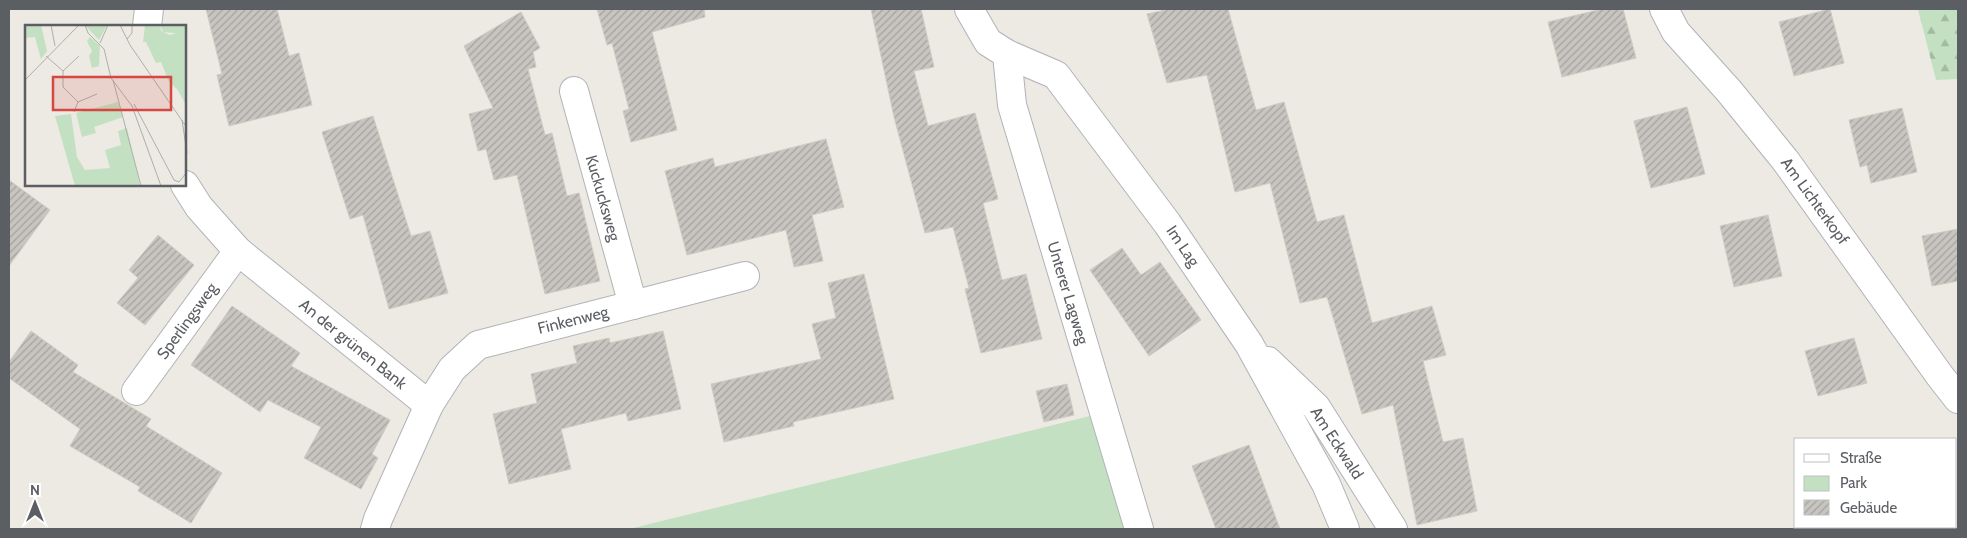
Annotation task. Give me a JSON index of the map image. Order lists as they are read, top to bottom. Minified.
{"streets":{"street":["Kuckucksweg","Am Lichterkopf","Im Lag","Unterer Lagweg","Finkenweg","Sperlingsweg","An der grünen Bank","Am Eckwald"]},"crossings":[["Kuckucksweg","Finkenweg"],["Im Lag","Unterer Lagweg"],["Im Lag","Am Eckwald"],["Finkenweg","An der grünen Bank"],["Sperlingsweg","An der grünen Bank"]],"legend":["Straße","Park","Gebäude"],"north":"top"}
